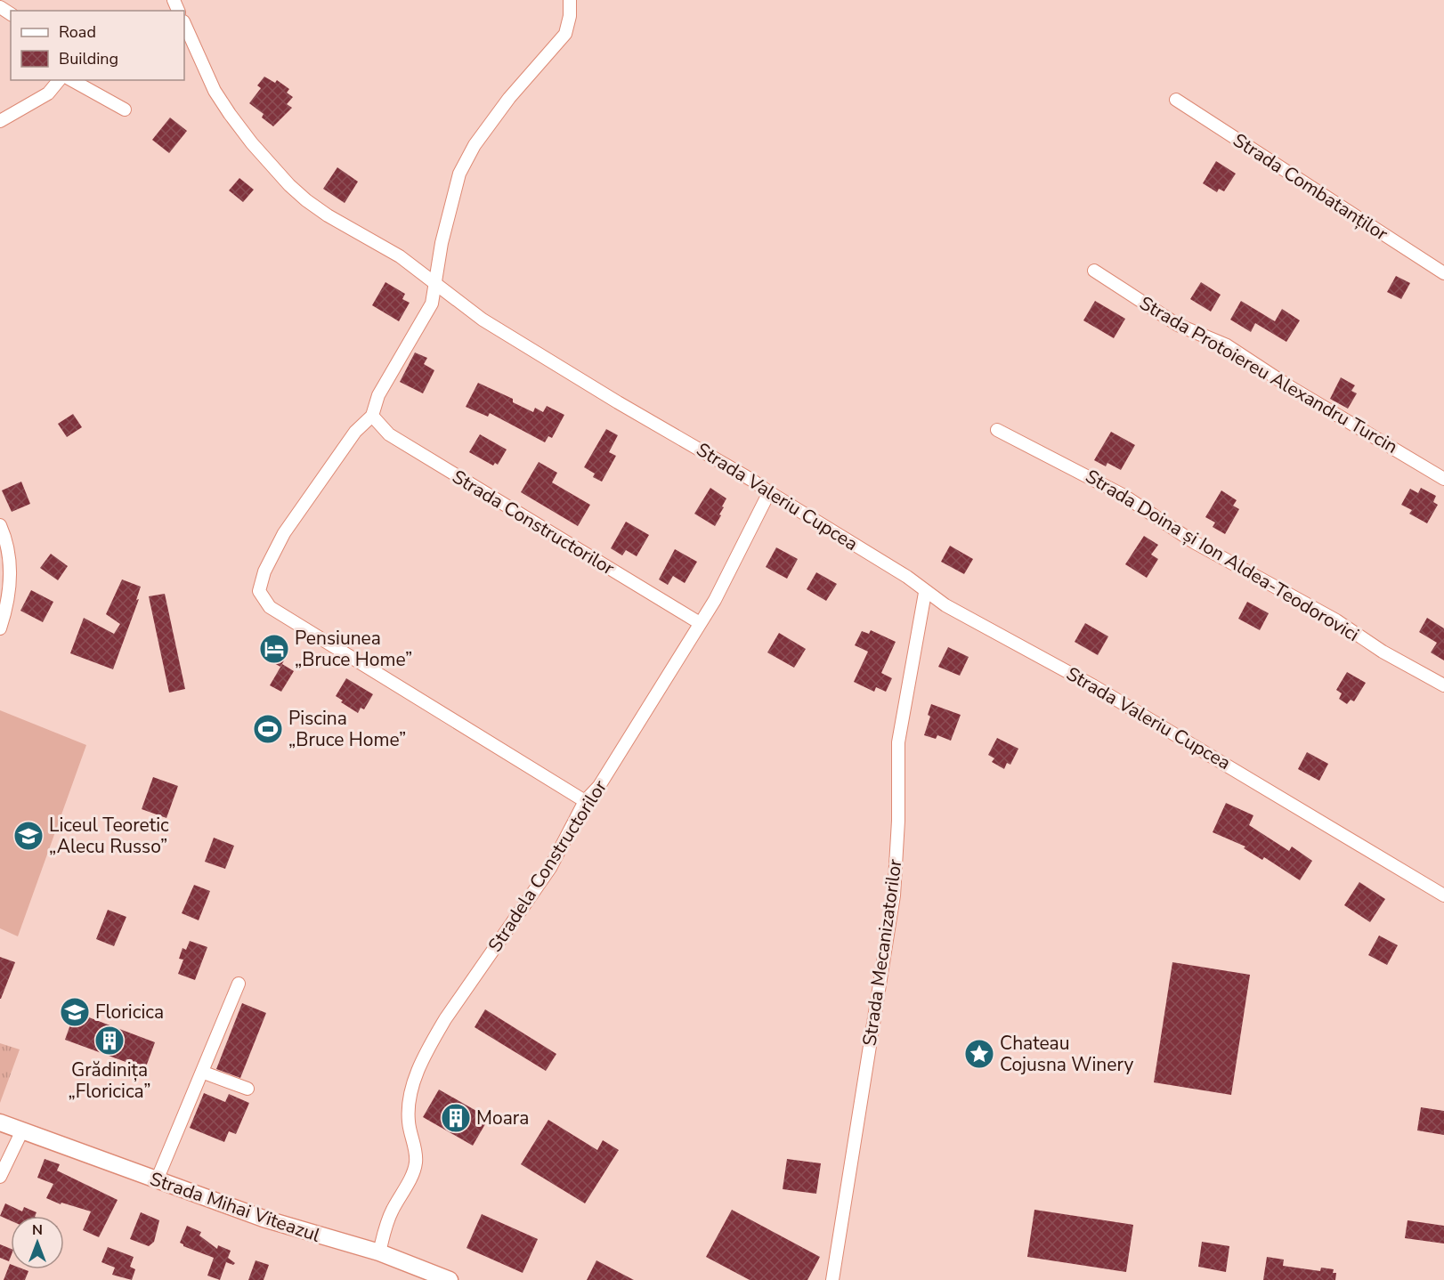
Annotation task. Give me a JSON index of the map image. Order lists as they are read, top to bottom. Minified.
{"streets":{"street":["Strada Combatanților","Strada Protoiereu Alexandru Turcin","Strada Valeriu Cupcea","Strada Constructorilor","Strada Doina și Ion Aldea-Teodorovici","Stradela Constructorilor","Strada Mecanizatorilor","Strada Mihai Viteazul"]},"crossings":[["Strada Valeriu Cupcea","Stradela Constructorilor"],["Strada Valeriu Cupcea","Strada Mecanizatorilor"],["Strada Constructorilor","Stradela Constructorilor"],["Stradela Constructorilor","Strada Mihai Viteazul"]],"places":{"hotel":["Pensiunea „Bruce Home”"],"sports":["Piscina „Bruce Home”"],"school or university":["Liceul Teoretic „Alecu Russo”","Floricica"],"building":["Grădinița „Floricica”","Moara"],"place":["Chateau Cojusna Winery"]},"legend":["Road","Building"],"north":"top"}
